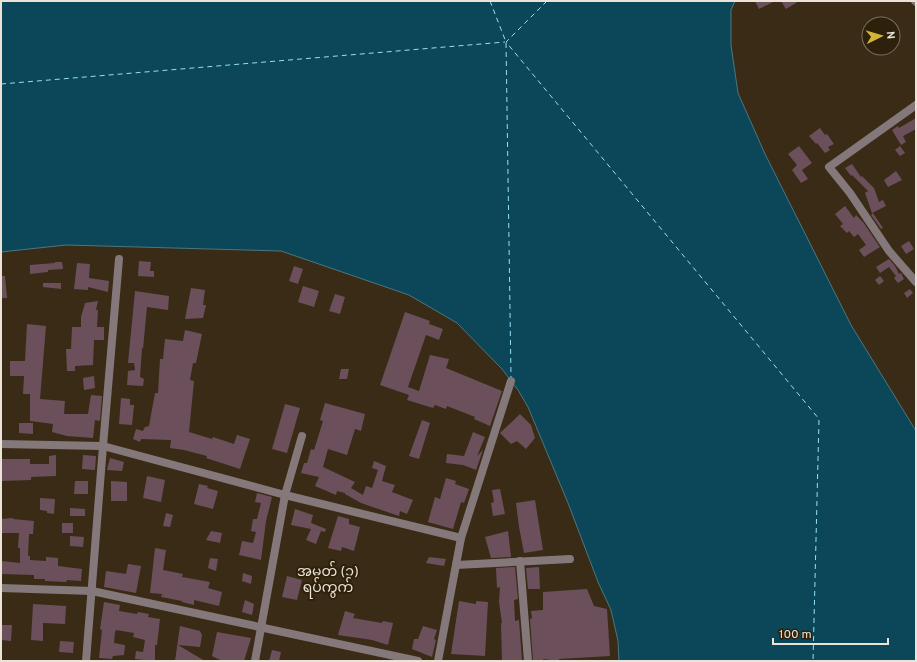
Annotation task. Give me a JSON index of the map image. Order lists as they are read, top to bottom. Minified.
{"districts":["အမှတ် (၁) ရပ်ကွက်"],"scale_bar":"100 m","north":"right"}
